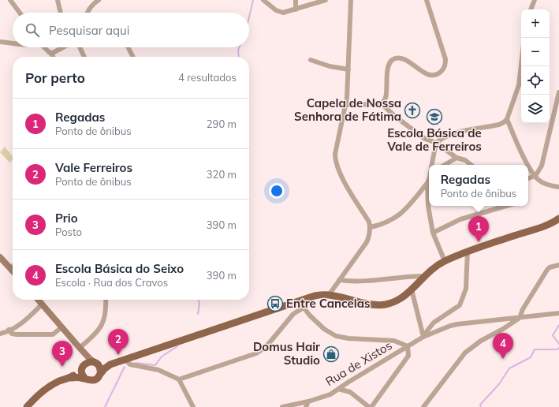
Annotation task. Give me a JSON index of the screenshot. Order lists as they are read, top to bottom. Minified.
{"streets":{"street":["Rua de Xistos"]},"places":{"church":["Capela de Nossa Senhora de Fátima"],"school or university":["Escola Básica de Vale de Ferreiros"],"bus stop":["Entre Cancelas"],"shop":["Domus Hair Studio"]},"page":{"map_buttons":["+","−"],"search":"Pesquisar aqui","heading":["Por perto","4 resultados"],"list":[{"mark":"1","name":"Regadas","note":"Ponto de ônibus","value":"290 m"},{"mark":"2","name":"Vale Ferreiros","note":"Ponto de ônibus","value":"320 m"},{"mark":"3","name":"Prio","note":"Posto","value":"390 m"},{"mark":"4","name":"Escola Básica do Seixo","note":"Escola · Rua dos Cravos","value":"390 m"}],"popup":["Regadas","Ponto de ônibus"],"pins":["1","2","4","3"]}}
